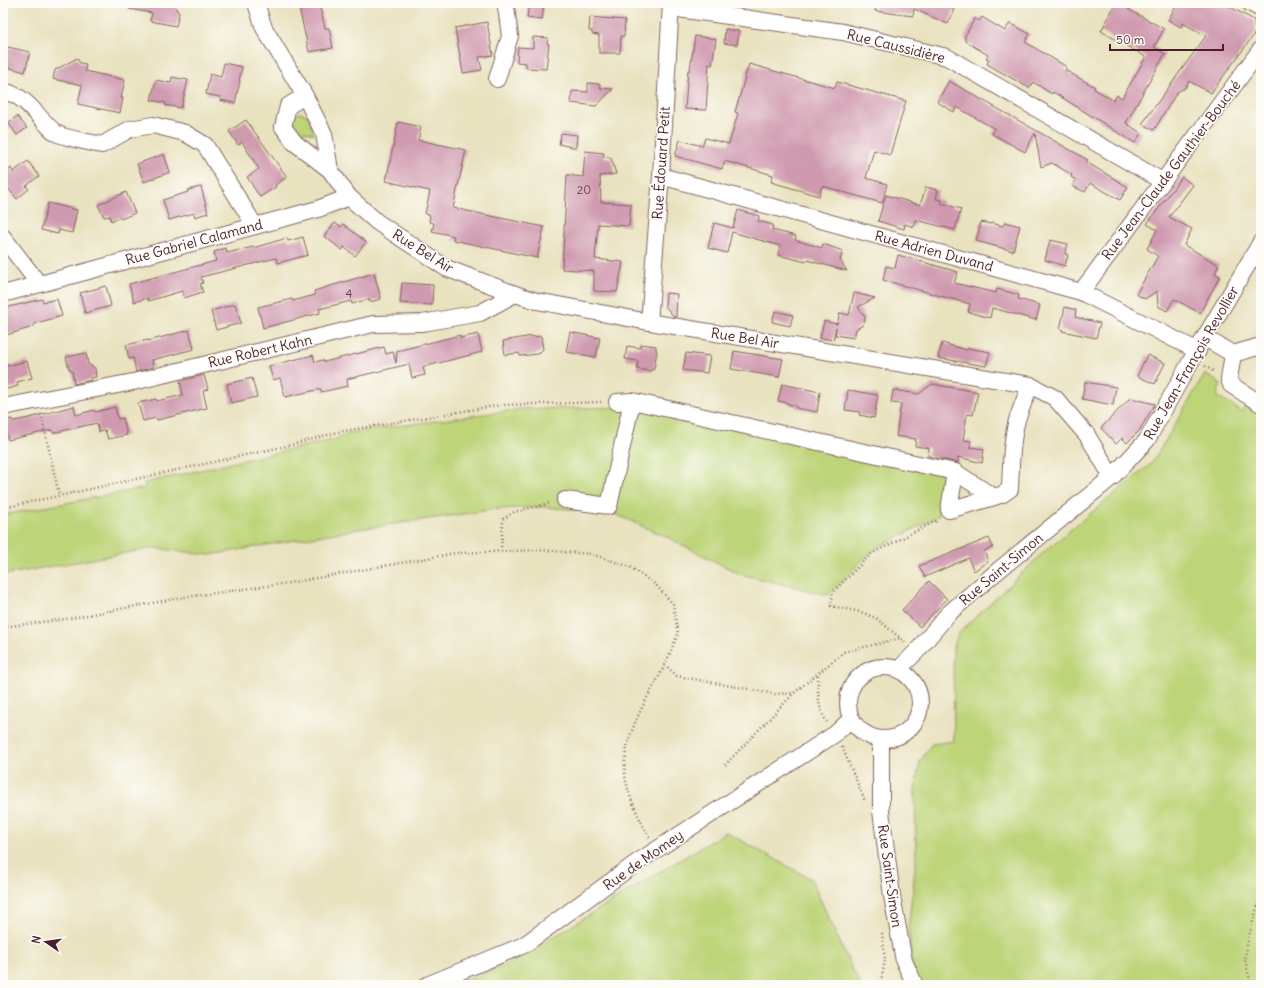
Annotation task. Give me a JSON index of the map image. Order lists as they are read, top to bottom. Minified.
{"streets":{"street":["Rue Caussidière","Rue Édouard Petit","Rue Jean-Claude Gauthier-Bouché","Rue Gabriel Calamand","Rue Bel Air","Rue Adrien Duvand","Rue Robert Kahn","Rue Jean-François Revollier","Rue Saint-Simon","Rue de Momey"]},"crossings":[["Rue Caussidière","Rue Édouard Petit"],["Rue Caussidière","Rue Jean-Claude Gauthier-Bouché"],["Rue Édouard Petit","Rue Bel Air"],["Rue Édouard Petit","Rue Adrien Duvand"],["Rue Jean-Claude Gauthier-Bouché","Rue Adrien Duvand"],["Rue Gabriel Calamand","Rue Bel Air"],["Rue Bel Air","Rue Robert Kahn"],["Rue Bel Air","Rue Jean-François Revollier"],["Rue Bel Air","Rue Saint-Simon"],["Rue Adrien Duvand","Rue Jean-François Revollier"],["Rue Jean-François Revollier","Rue Saint-Simon"],["Rue Saint-Simon","Rue de Momey"]],"house_numbers":["20","4"],"scale_bar":"50 m","north":"left"}
